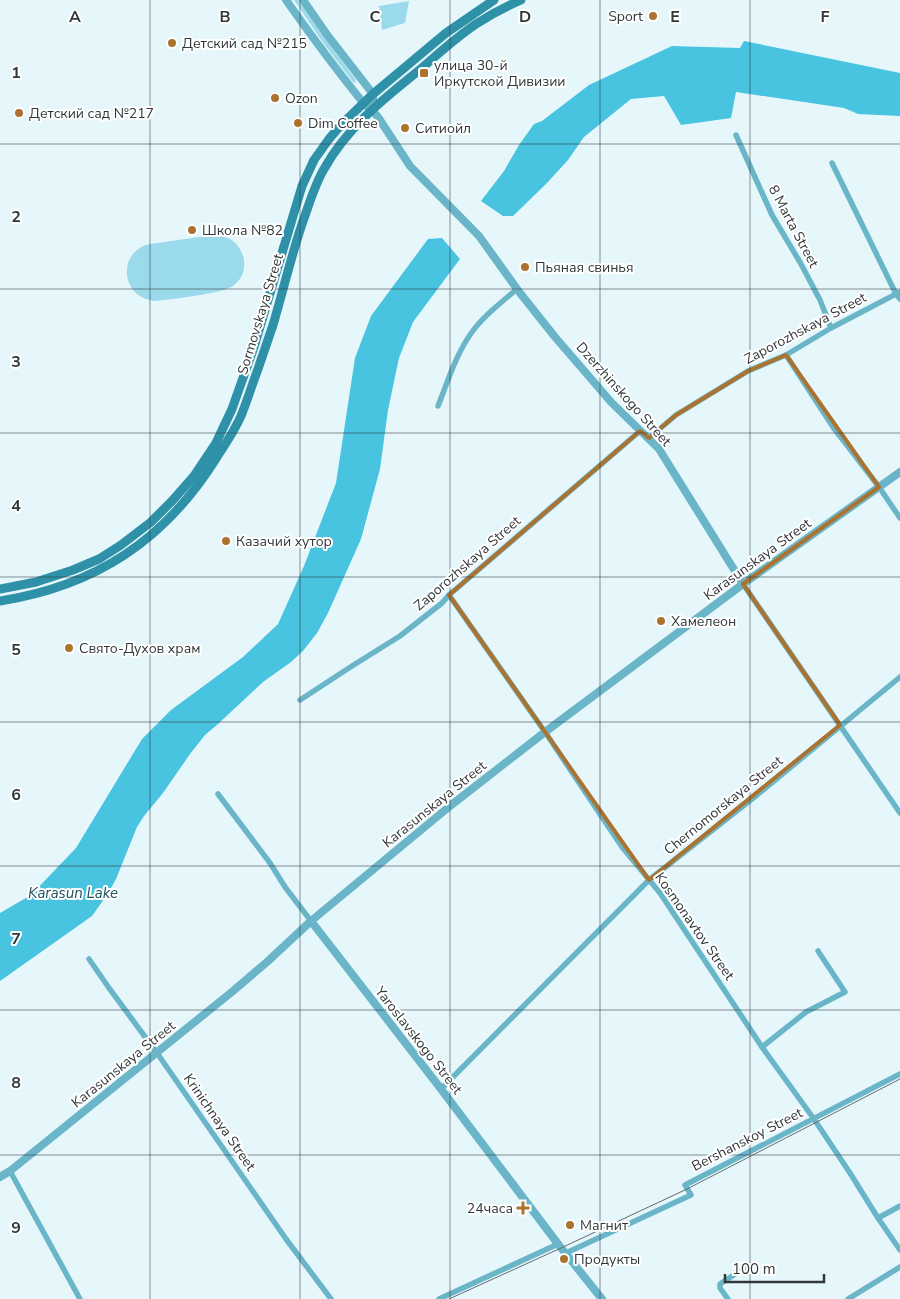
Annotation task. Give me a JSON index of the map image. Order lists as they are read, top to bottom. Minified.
{"streets":{"main road":["Sormovskaya Street"],"street":["8 Marta Street","Zaporozhskaya Street","Dzerzhinskogo Street","Karasunskaya Street","Chernomorskaya Street","Kosmonavtov Street","Yaroslavskogo Street","Krinichnaya Street","Bershanskoy Street"]},"crossings":[["8 Marta Street","Zaporozhskaya Street"],["Sormovskaya Street","Dzerzhinskogo Street"],["Zaporozhskaya Street","Dzerzhinskogo Street"],["Zaporozhskaya Street","Kosmonavtov Street"],["Dzerzhinskogo Street","Karasunskaya Street"],["Dzerzhinskogo Street","Chernomorskaya Street"],["Karasunskaya Street","Kosmonavtov Street"],["Karasunskaya Street","Yaroslavskogo Street"],["Karasunskaya Street","Krinichnaya Street"],["Chernomorskaya Street","Kosmonavtov Street"],["Chernomorskaya Street","Yaroslavskogo Street"],["Kosmonavtov Street","Bershanskoy Street"],["Yaroslavskogo Street","Bershanskoy Street"]],"water":["Karasun Lake"],"places":{"other":["Sport","Детский сад №215","Ozon","Детский сад №217","Dim Coffee","Ситиойл","Школа №82","Пьяная свинья","Казачий хутор","Хамелеон","Свято-Духов храм","Магнит","Продукты"],"transit":["улица 30-й Иркутской Дивизии"],"health":["24часа"]},"scale_bar":"100 m","grid":{"columns":["A","B","C","D","E","F"],"rows":["1","2","3","4","5","6","7","8","9"]}}
